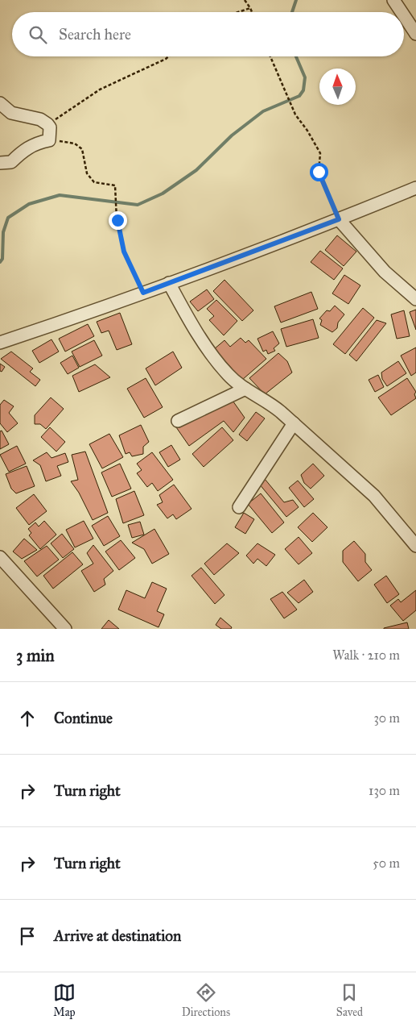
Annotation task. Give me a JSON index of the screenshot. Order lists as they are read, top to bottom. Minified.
{"north":"top","page":{"search":"Search here","heading":["3 min","Walk · 210 m"],"list":[["Continue","30 m"],["Turn right","130 m"],["Turn right","50 m"],"Arrive at destination"],"nav":["Map","Directions","Saved"]}}
